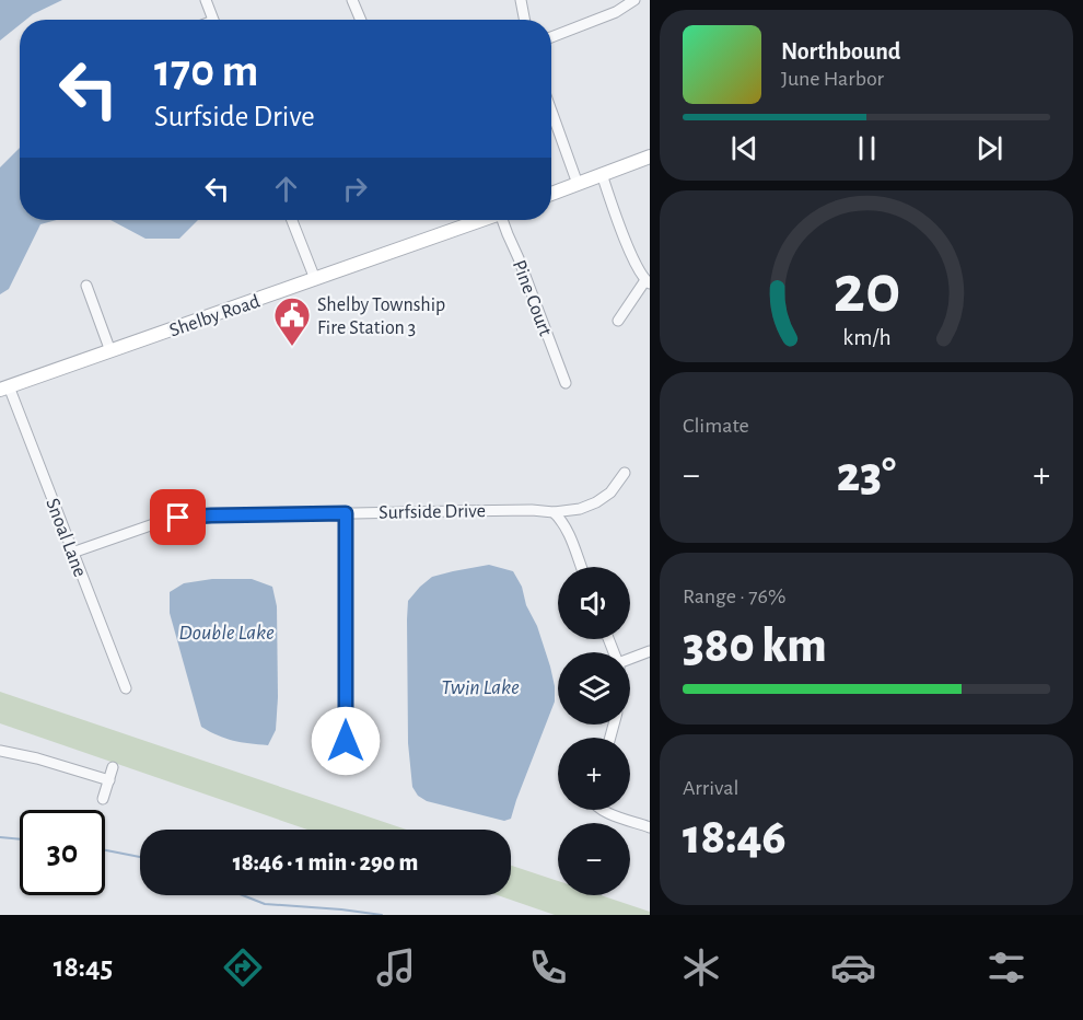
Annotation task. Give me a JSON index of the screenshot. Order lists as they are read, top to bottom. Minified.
{"streets":{"street":["Pine Court","Shelby Road","Surfside Drive","Snoal Lane"]},"crossings":[["Shelby Road","Snoal Lane"],["Surfside Drive","Snoal Lane"]],"water":["Double Lake","Twin Lake"],"places":{"public building":["Shelby Township Fire Station 3"]},"page":{"turn":["170 m","Surfside Drive"],"song":["Northbound","June Harbor"],"tile":["Climate",["Range · 76%","380 km"],["Arrival","18:46"]],"heat":["−","23°","+"],"map_buttons":["+","−"],"limit":"30","trip":"18:46 · 1 min · 290 m","tabs":"18:45","gauge":["20","km/h"]}}
